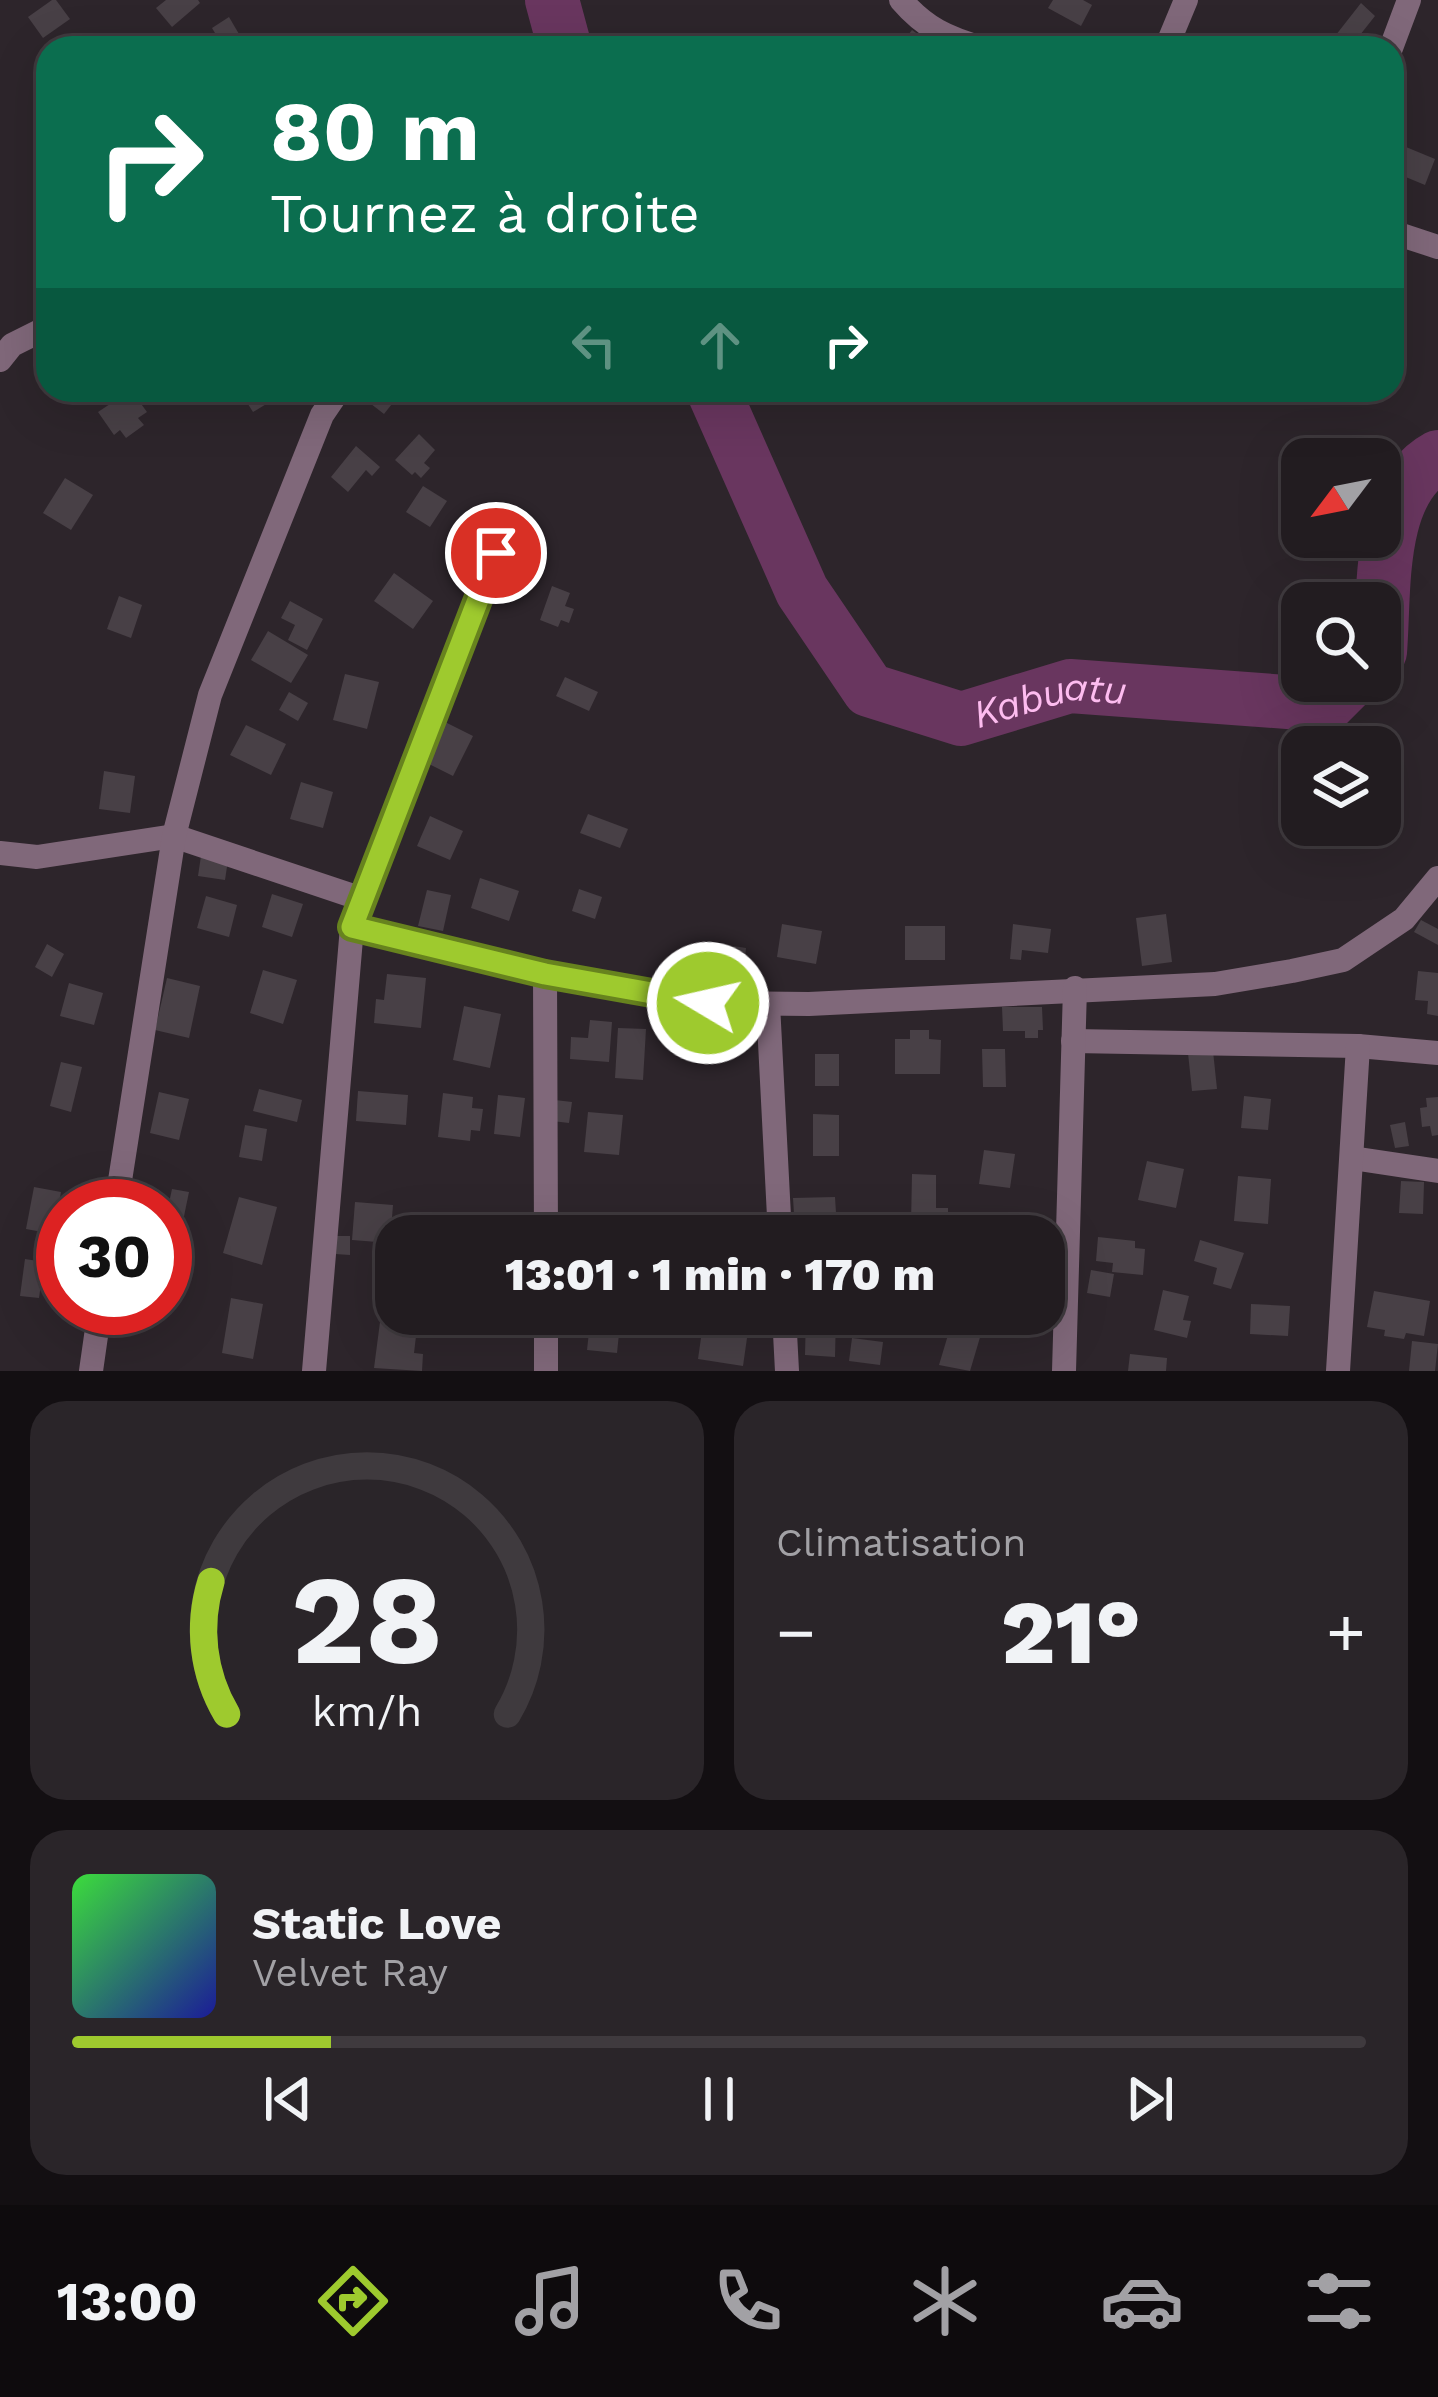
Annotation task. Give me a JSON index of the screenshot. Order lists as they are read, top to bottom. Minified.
{"water":["Kabuatu"],"north":"bottom left","page":{"turn":["80 m","Tournez à droite"],"limit":"30","trip":"13:01 · 1 min · 170 m","tile":"Climatisation","heat":["−","21°","+"],"song":["Static Love","Velvet Ray"],"tabs":"13:00","gauge":["28","km/h"]}}
